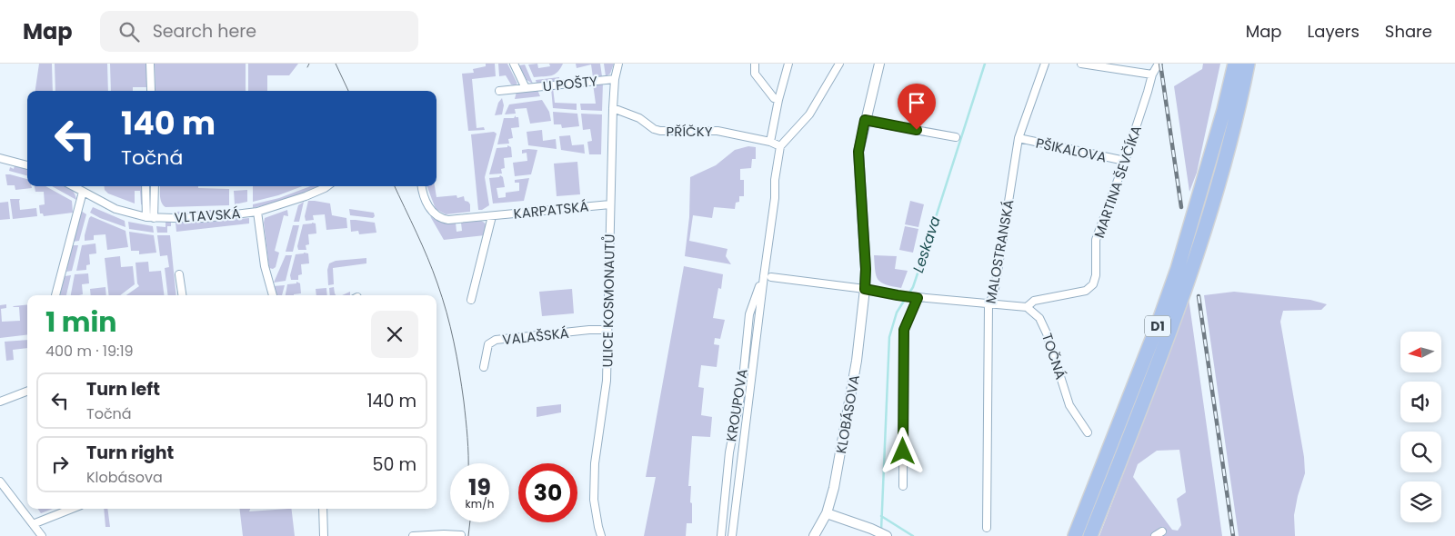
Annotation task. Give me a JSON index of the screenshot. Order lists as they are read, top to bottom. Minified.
{"streets":{"highway":["D1"],"street":["U POŠTY","PŘÍČKY","PŠIKALOVA","MARTINA ŠEVČÍKA","KARPATSKÁ","VLTAVSKÁ","MALOSTRANSKÁ","ULICE KOSMONAUTŮ","VALAŠSKÁ","TOČNÁ","KROUPOVA","KLOBÁSOVA"]},"crossings":[["U POŠTY","ULICE KOSMONAUTŮ"],["PŘÍČKY","ULICE KOSMONAUTŮ"],["PŘÍČKY","KROUPOVA"],["PŠIKALOVA","MARTINA ŠEVČÍKA"],["PŠIKALOVA","MALOSTRANSKÁ"],["MARTINA ŠEVČÍKA","TOČNÁ"],["KARPATSKÁ","ULICE KOSMONAUTŮ"],["ULICE KOSMONAUTŮ","VALAŠSKÁ"]],"water":["Leskava"],"north":"left","page":{"header":"Map","search":"Search here","nav":["Map","Layers","Share"],"turn":["140 m","Točná"],"heading":["1 min","400 m · 19:19"],"list":[{"name":"Turn left","note":"Točná","value":"140 m"},{"name":"Turn right","note":"Klobásova","value":"50 m"}],"speed":"19 km/h","limit":"30"}}
